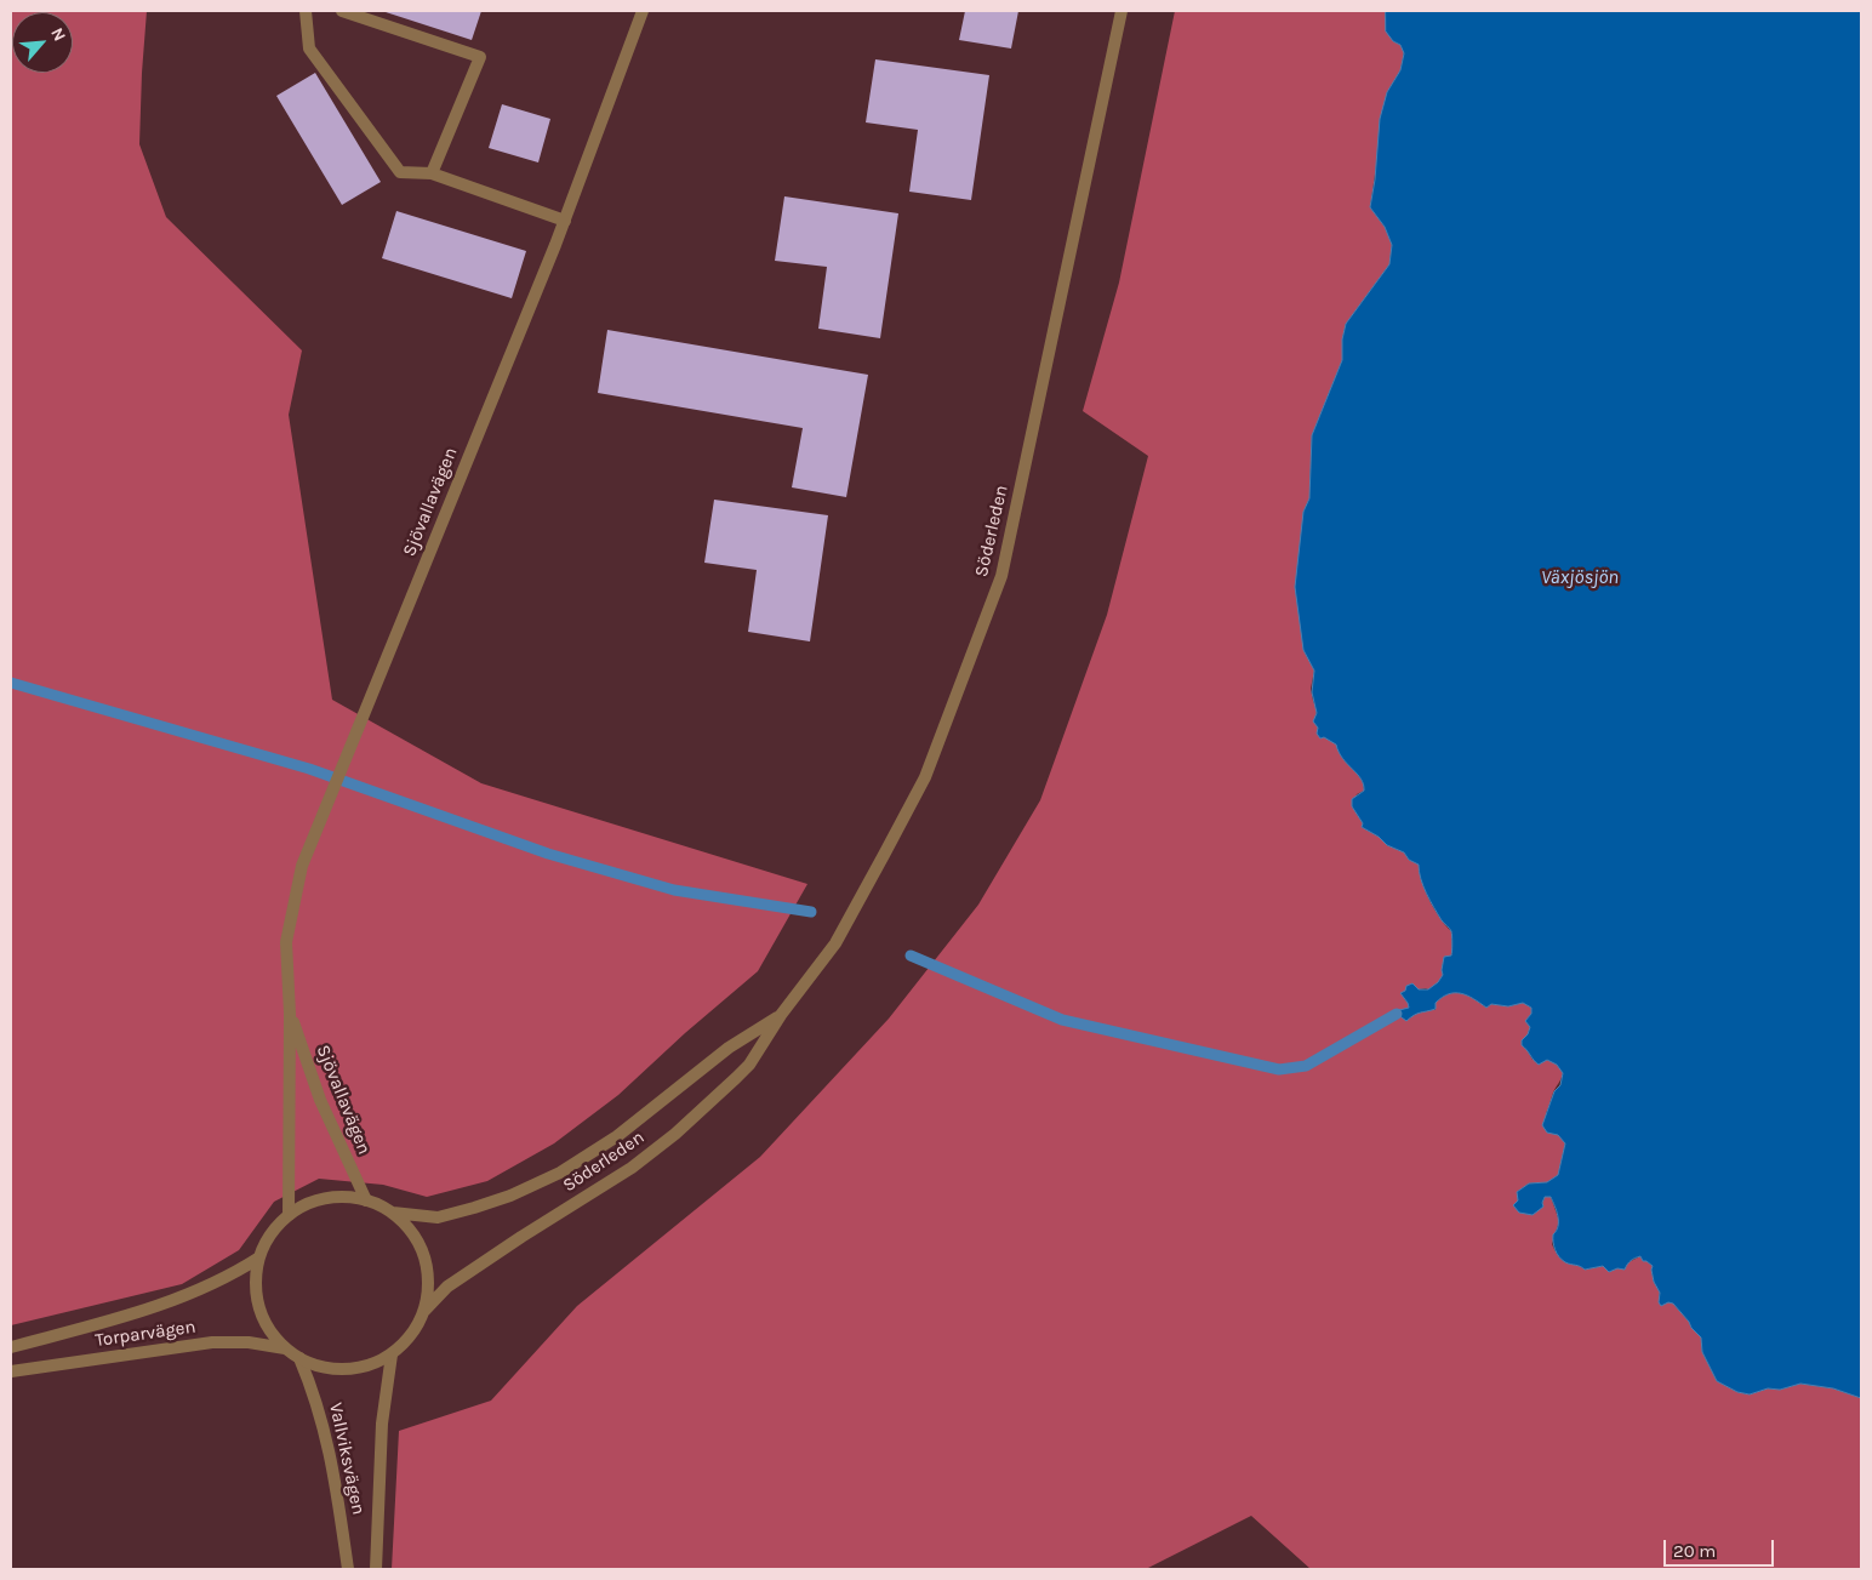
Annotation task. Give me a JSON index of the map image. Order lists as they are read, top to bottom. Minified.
{"streets":{"street":["Sjövallavägen","Söderleden","Torparvägen","Vallviksvägen"]},"crossings":[["Sjövallavägen","Söderleden"],["Sjövallavägen","Torparvägen"],["Sjövallavägen","Vallviksvägen"],["Söderleden","Torparvägen"],["Söderleden","Vallviksvägen"],["Torparvägen","Vallviksvägen"]],"water":["Växjösjön"],"scale_bar":"20 m","north":"top right"}
